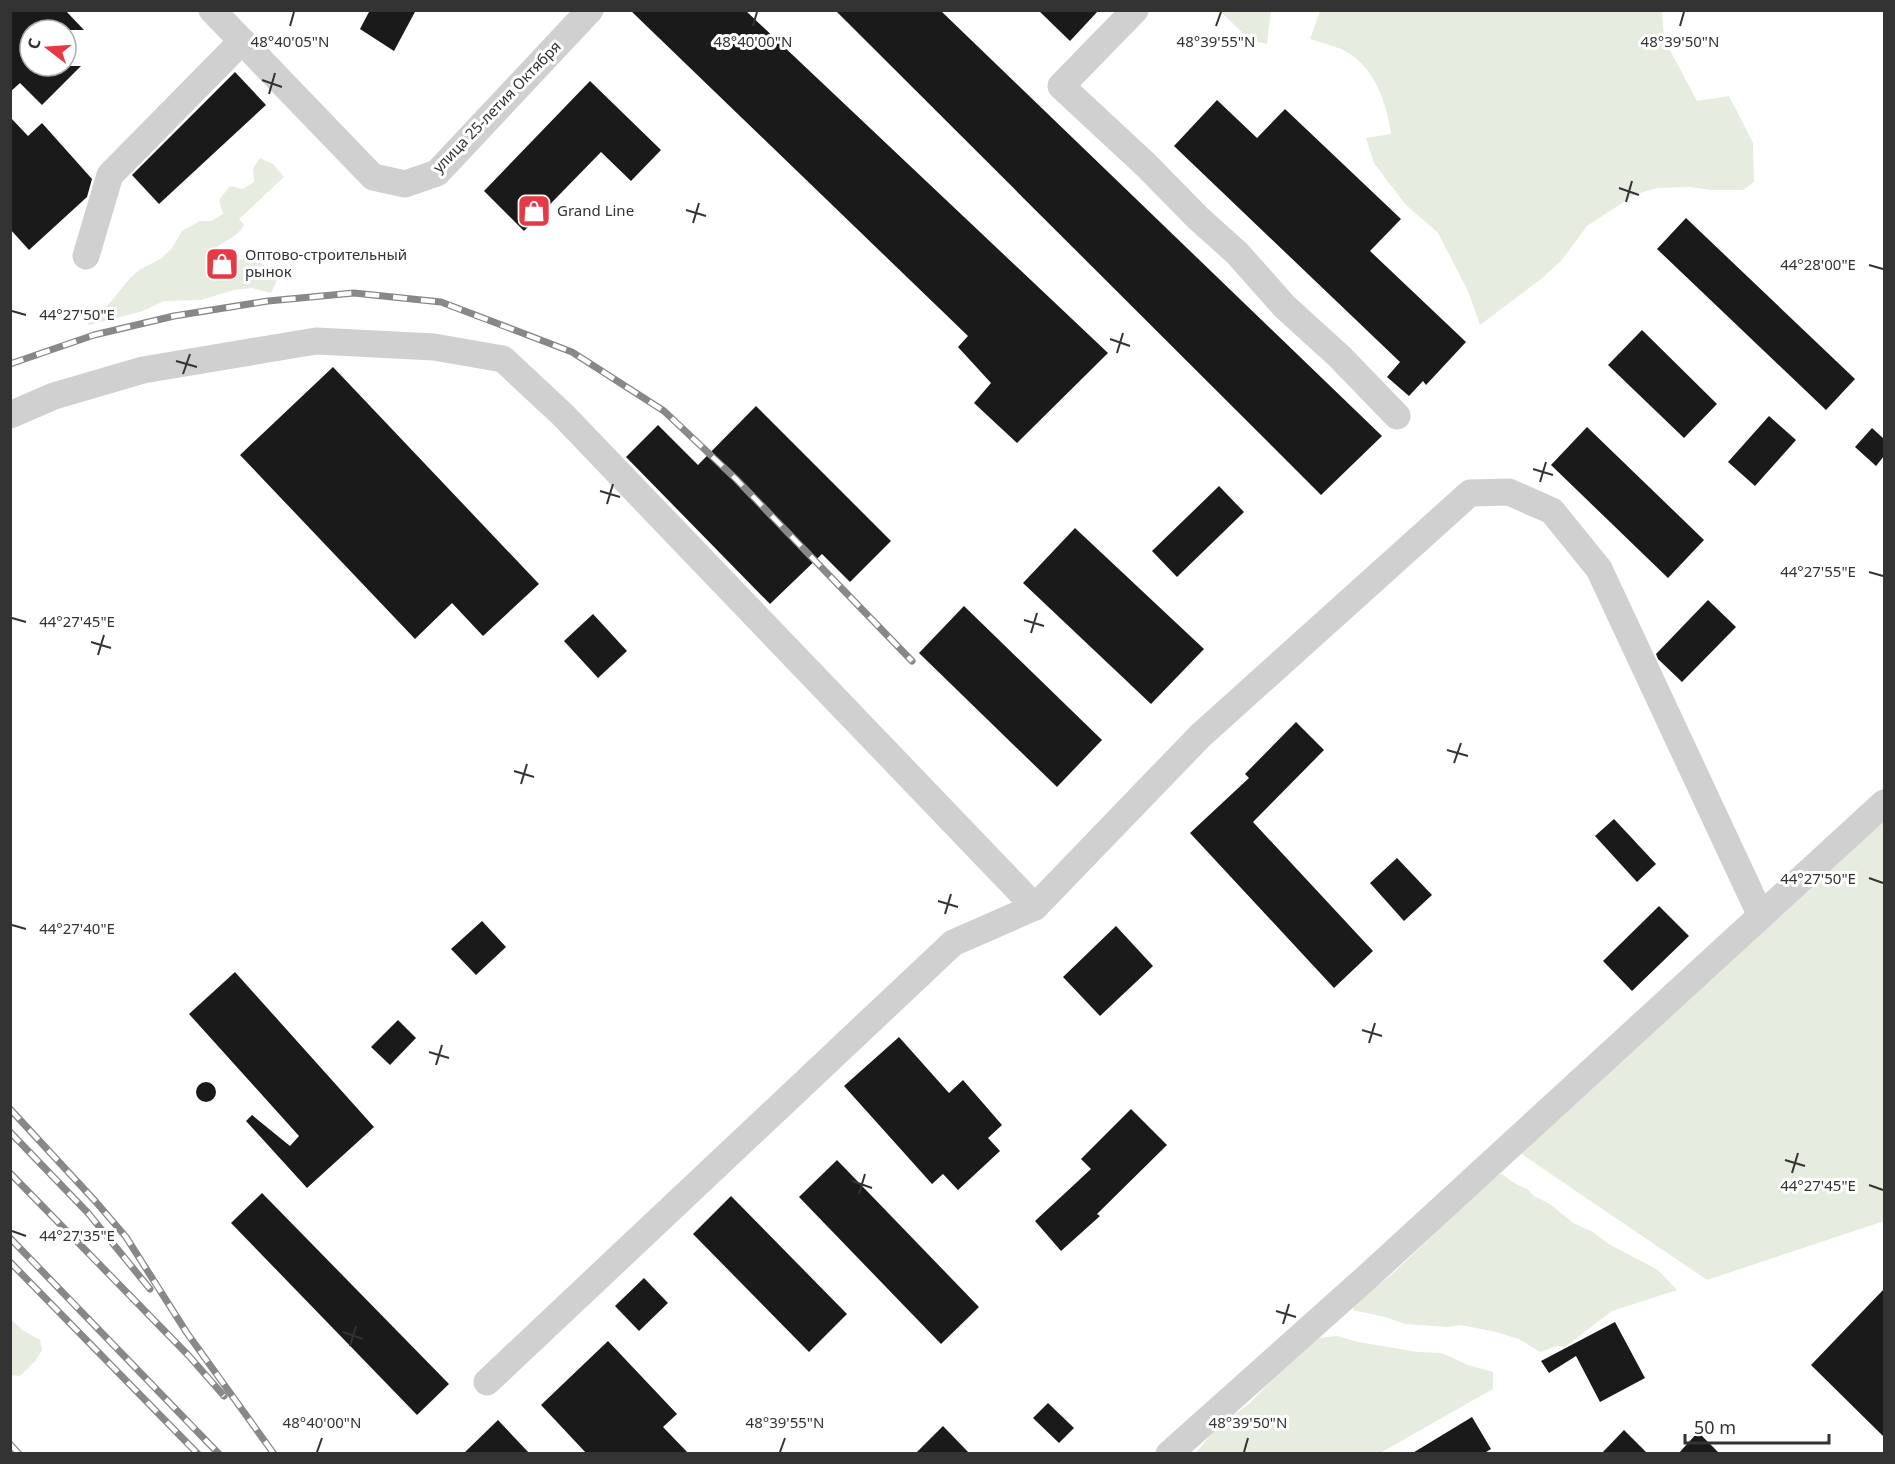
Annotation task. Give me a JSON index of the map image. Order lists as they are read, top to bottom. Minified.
{"streets":{"street":["улица 25-летия Октября"]},"places":{"shop":["Grand Line","Оптово-строительный рынок"]},"scale_bar":"50 m","north":"left","coordinates":["48°40'05\"N","48°40'00\"N","48°39'55\"N","48°39'50\"N","44°28'00\"E","44°27'50\"E","44°27'55\"E","44°27'45\"E","44°27'40\"E","44°27'35\"E"]}
